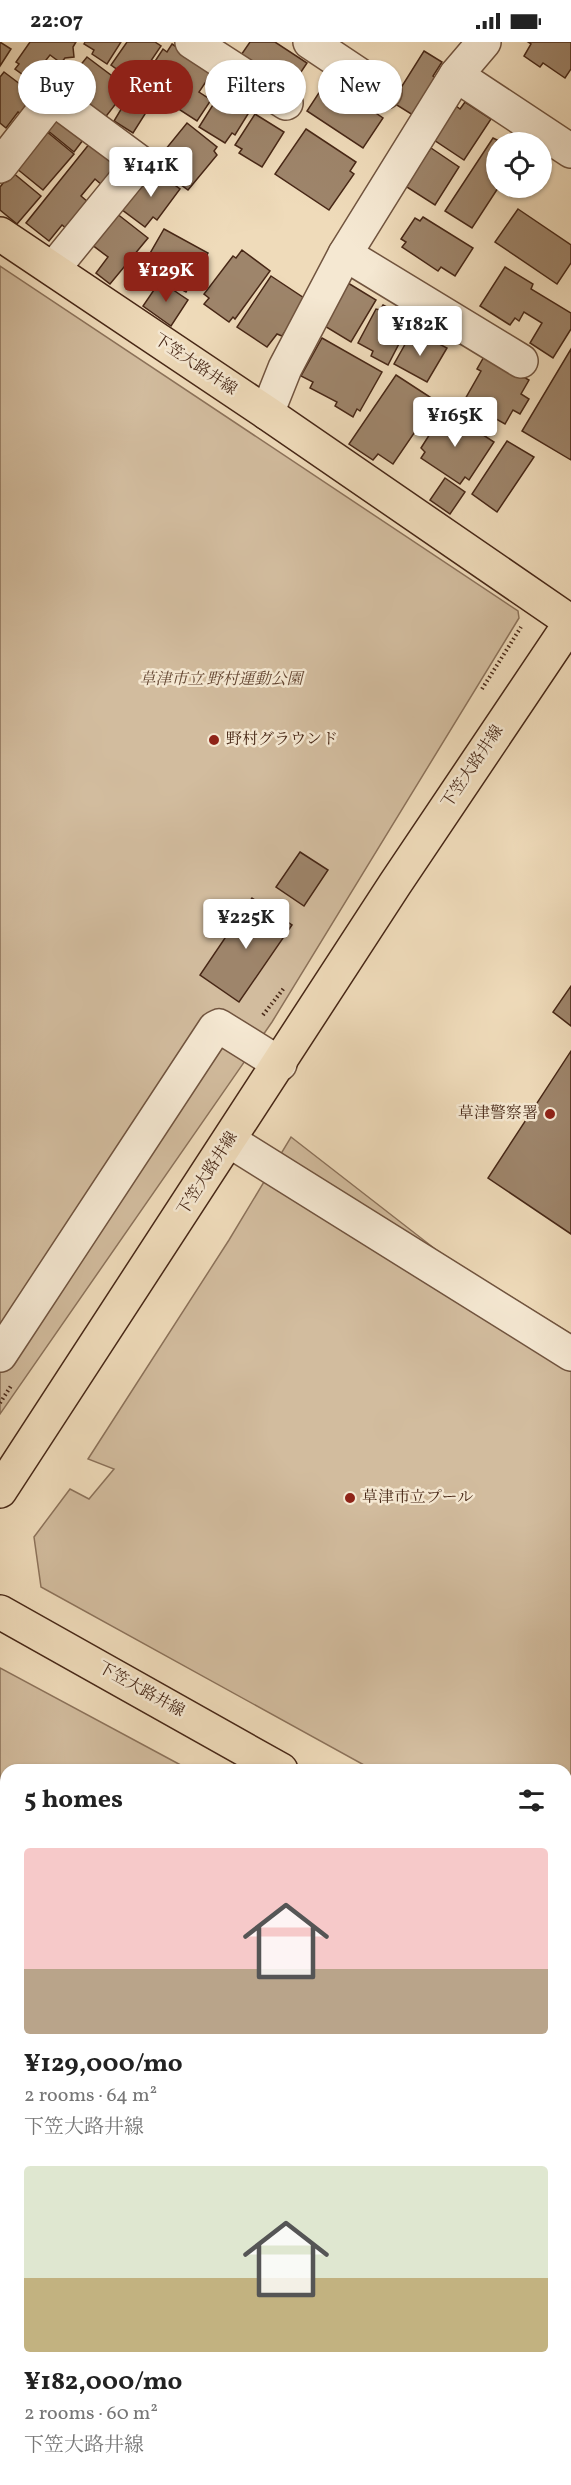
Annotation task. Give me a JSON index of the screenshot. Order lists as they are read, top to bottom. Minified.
{"streets":{"main road":["下笠大路井線"]},"parks":["草津市立 野村運動公園"],"places":["野村グラウンド","草津警察署","草津市立プール"],"page":{"status":"22:07","chip":["Buy","Rent","Filters","New"],"price":["¥141K","¥129K","¥182K","¥165K","¥225K"],"heading":"5 homes","list":[{"name":"¥129,000/mo","note":"2 rooms · 64 m² · 下笠大路井線"},{"name":"¥182,000/mo","note":"2 rooms · 60 m² · 下笠大路井線"}]}}
